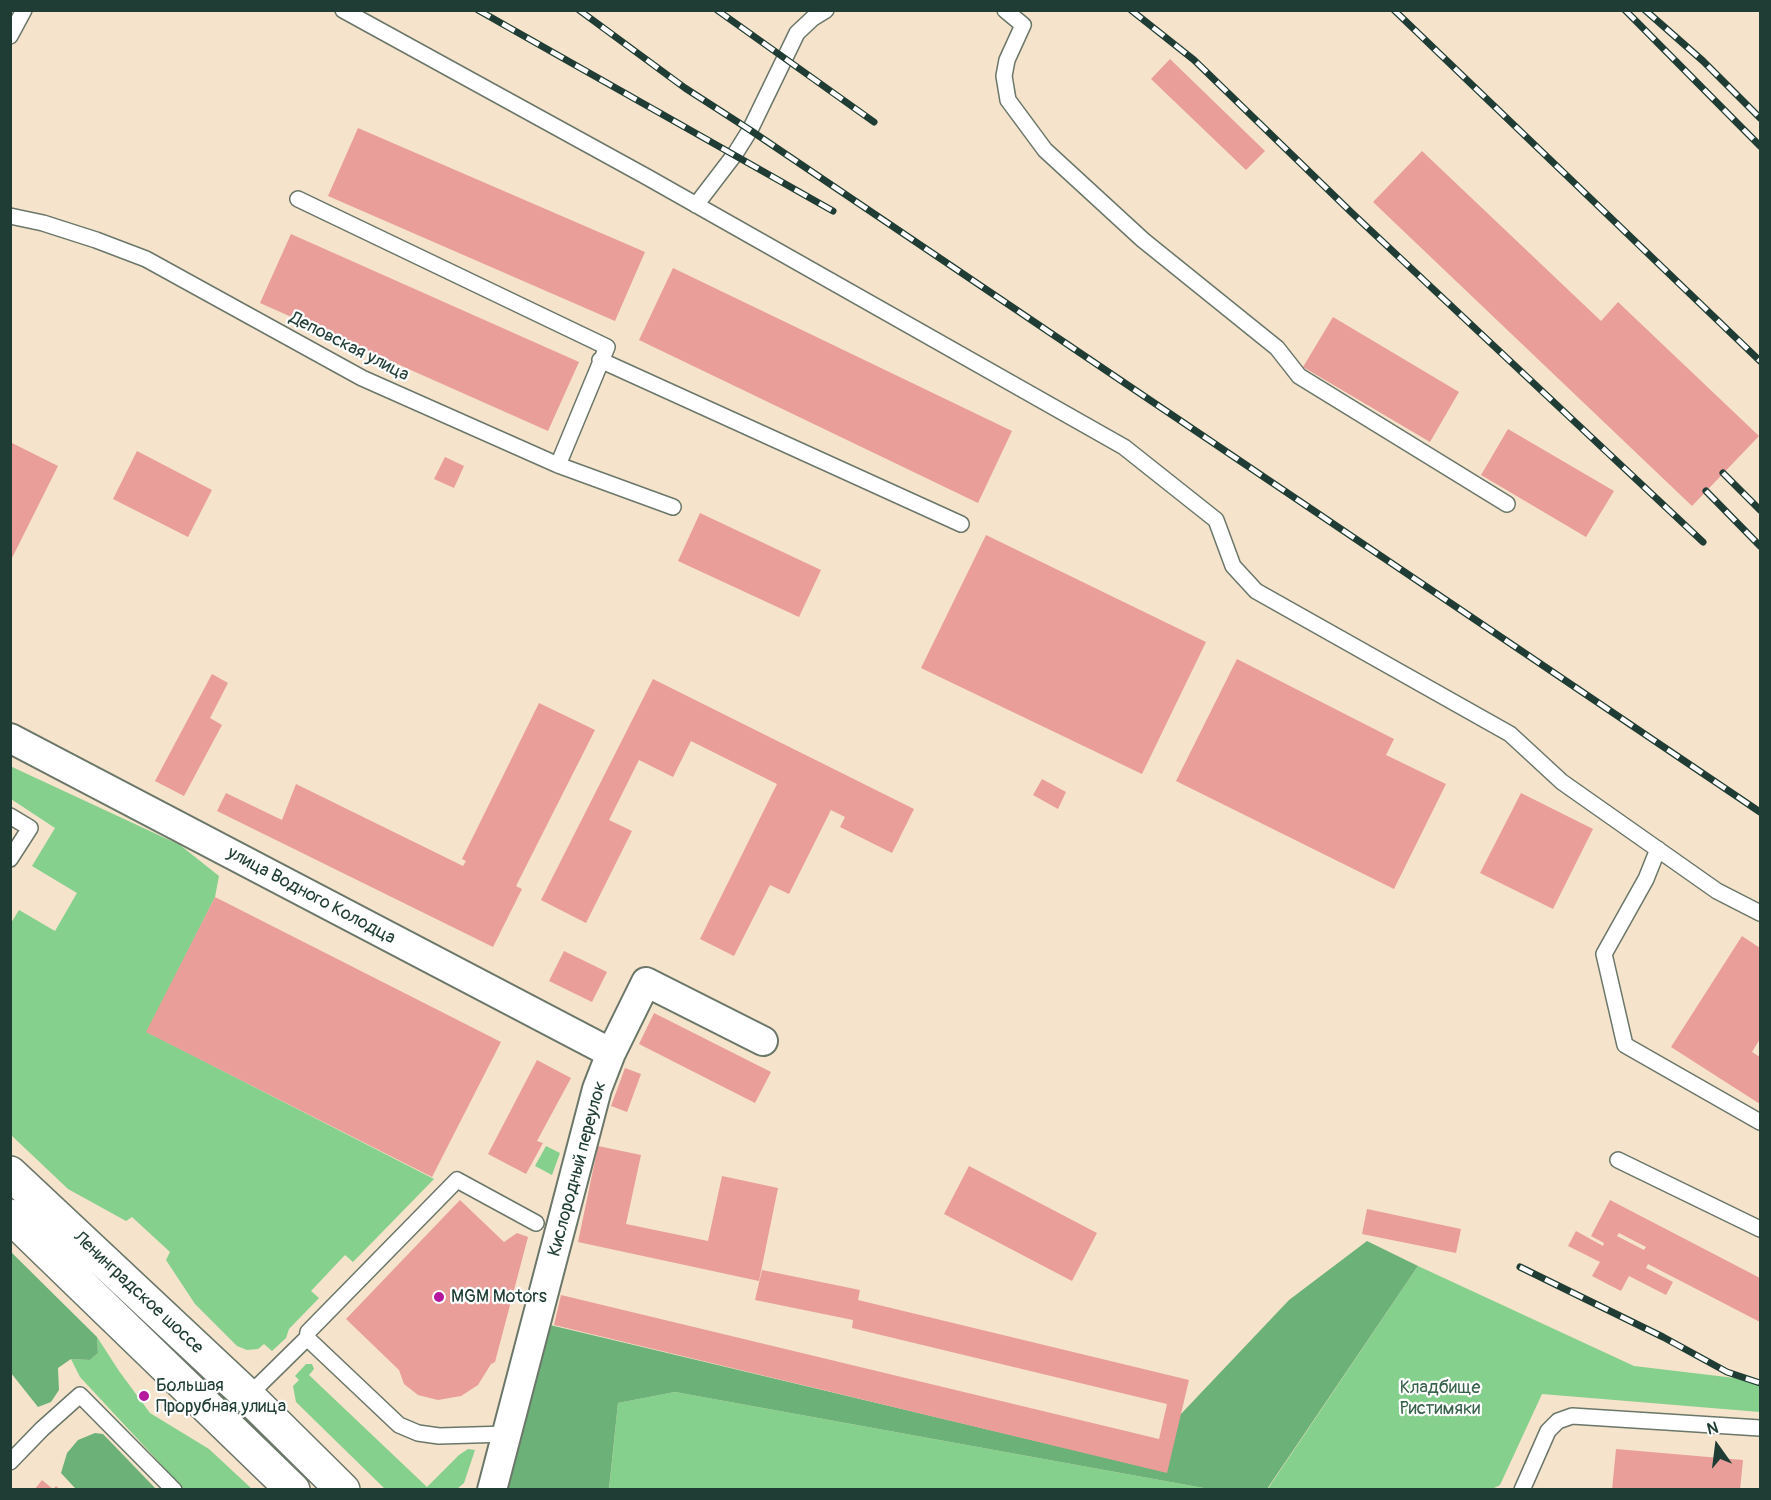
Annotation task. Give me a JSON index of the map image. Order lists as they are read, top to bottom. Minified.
{"streets":{"main road":["Ленинградское шоссе"],"street":["улица Водного Колодца","Кислородный переулок"],"lane":["Деповская улица"]},"crossings":[["улица Водного Колодца","Кислородный переулок"]],"parks":["Кладбище Ристимяки"],"places":["MGM Motors","Большая Прорубная улица"],"north":"top"}
